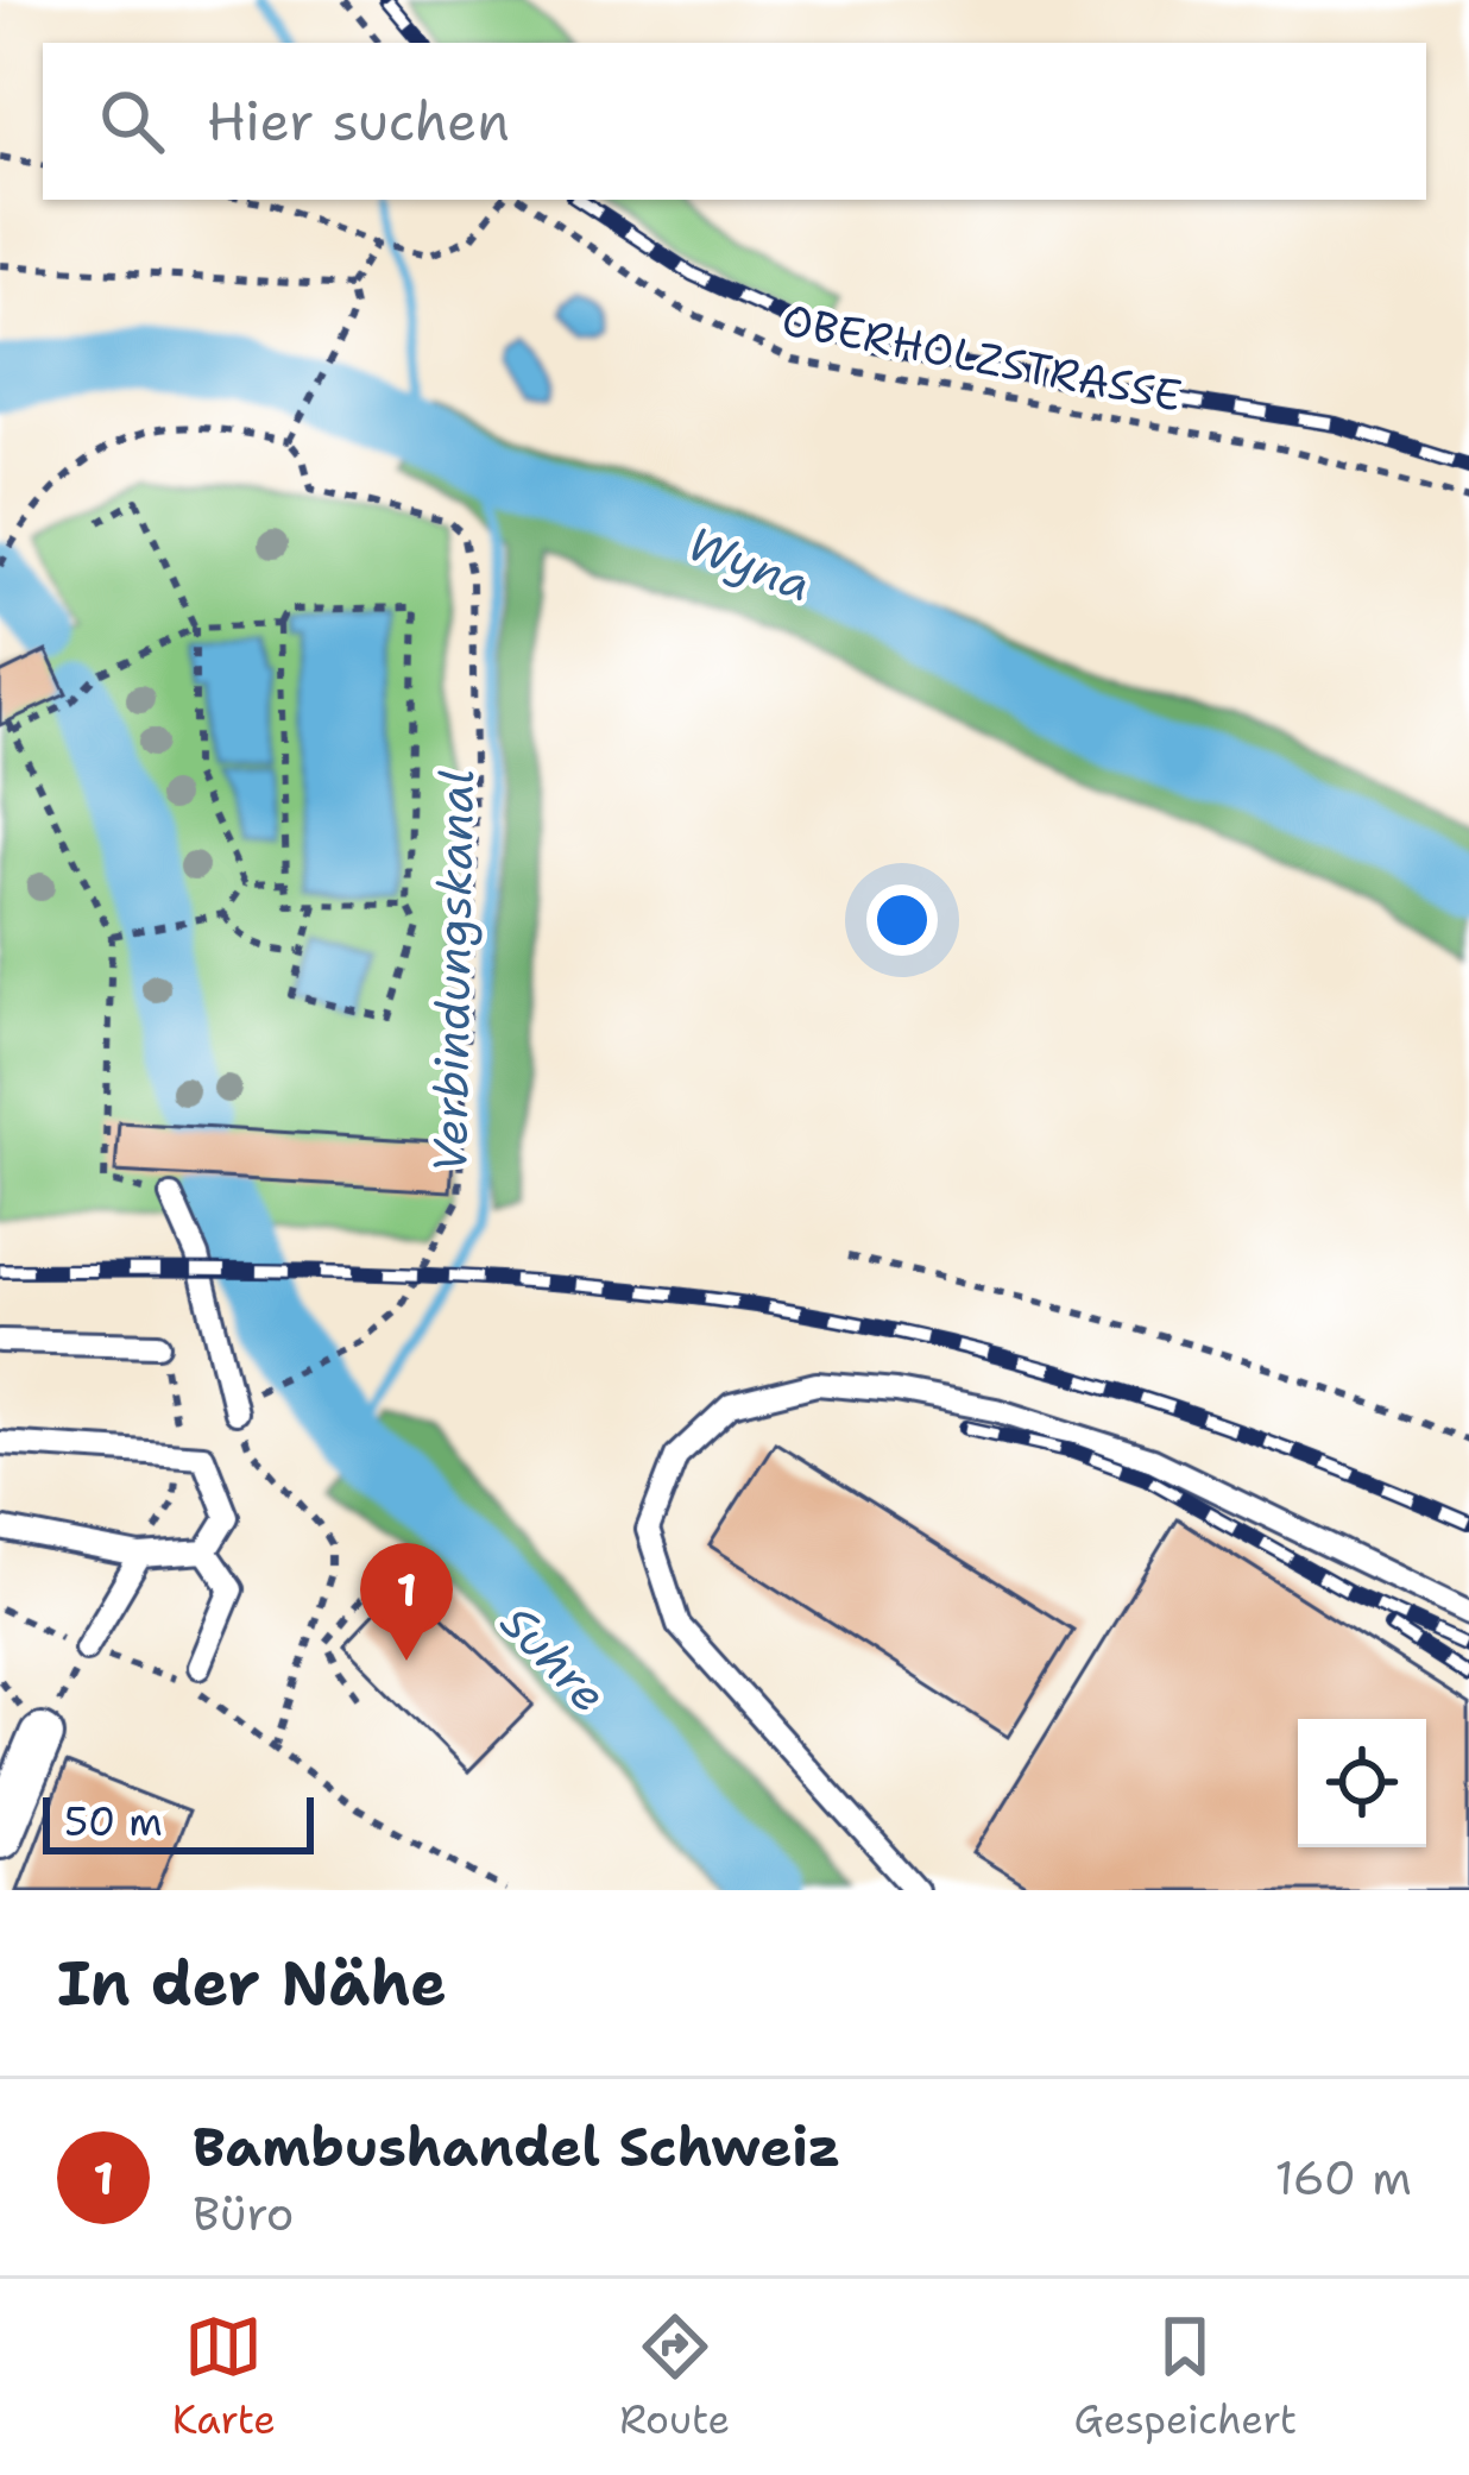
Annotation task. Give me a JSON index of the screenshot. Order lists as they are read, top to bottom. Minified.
{"streets":{"path":["OBERHOLZSTRASSE"]},"water":["Wyna","Verbindungskanal","Suhre"],"scale_bar":"50 m","page":{"search":"Hier suchen","pins":"1","scale":"50 m","heading":"In der Nähe","list":[{"mark":"1","name":"Bambushandel Schweiz","note":"Büro","value":"160 m"}],"nav":["Karte","Route","Gespeichert"]}}
